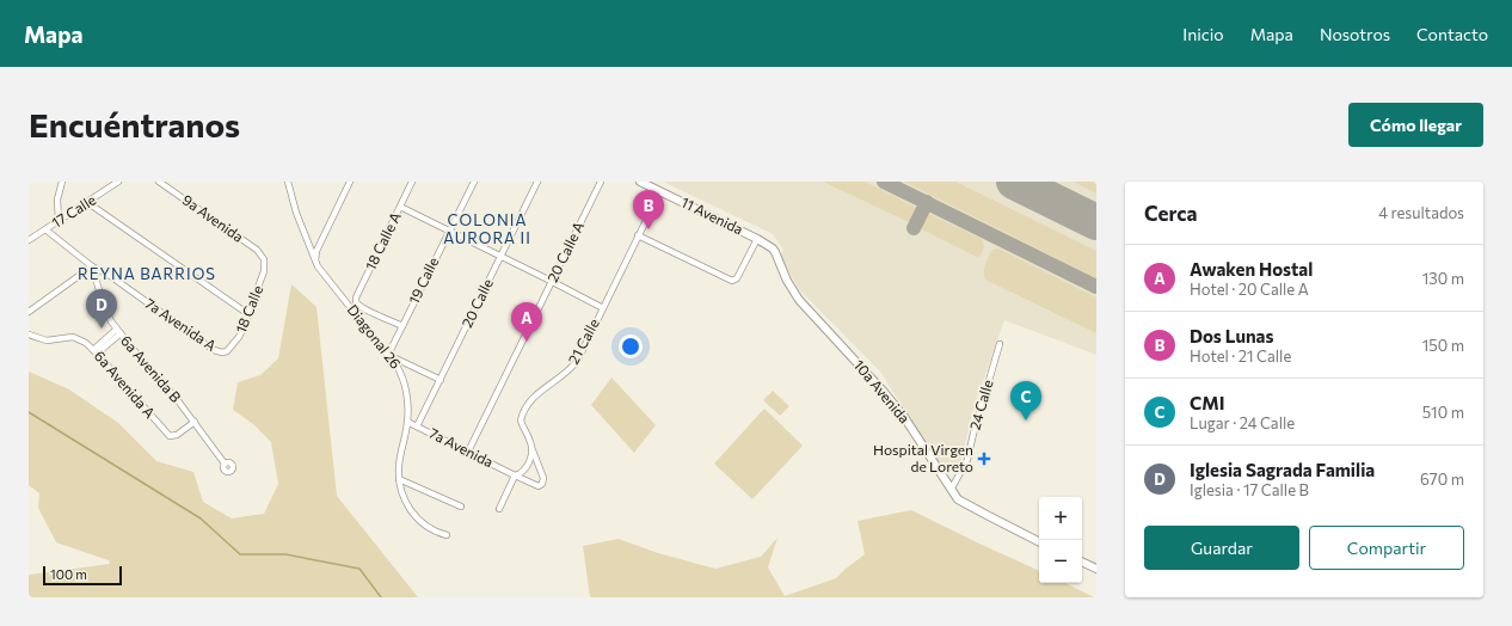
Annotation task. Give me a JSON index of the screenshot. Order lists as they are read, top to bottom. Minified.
{"streets":{"main road":["11 Avenida","10a Avenida"],"street":["17 Calle","9a Avenida","18 Calle A","20 Calle A","19 Calle","20 Calle","18 Calle","7a Avenida A","Diagonal 26","21 Calle","6a Avenida B","6a Avenida A","24 Calle","7a Avenida"]},"crossings":[["17 Calle","7a Avenida A"],["11 Avenida","21 Calle"],["11 Avenida","10a Avenida"],["9a Avenida","18 Calle"],["18 Calle A","19 Calle"],["20 Calle A","7a Avenida"],["19 Calle","Diagonal 26"],["20 Calle","7a Avenida"],["18 Calle","7a Avenida A"],["7a Avenida A","6a Avenida B"],["Diagonal 26","7a Avenida"],["21 Calle","7a Avenida"],["6a Avenida B","6a Avenida A"],["10a Avenida","24 Calle"]],"districts":["COLONIA AURORA II","REYNA BARRIOS"],"places":{"health":["Hospital Virgen de Loreto"]},"scale_bar":"100 m","page":{"header":"Mapa","nav":["Inicio","Mapa","Nosotros","Contacto"],"buttons":["Cómo llegar",["Guardar","Compartir"]],"title":"Encuéntranos","heading":["Cerca","4 resultados"],"pins":["B","D","A","C"],"list":[{"mark":"A","name":"Awaken Hostal","note":"Hotel · 20 Calle A","value":"130 m"},{"mark":"B","name":"Dos Lunas","note":"Hotel · 21 Calle","value":"150 m"},{"mark":"C","name":"CMI","note":"Lugar · 24 Calle","value":"510 m"},{"mark":"D","name":"Iglesia Sagrada Familia","note":"Iglesia · 17 Calle B","value":"670 m"}],"map_buttons":["+","−"],"scale":"100 m"}}
